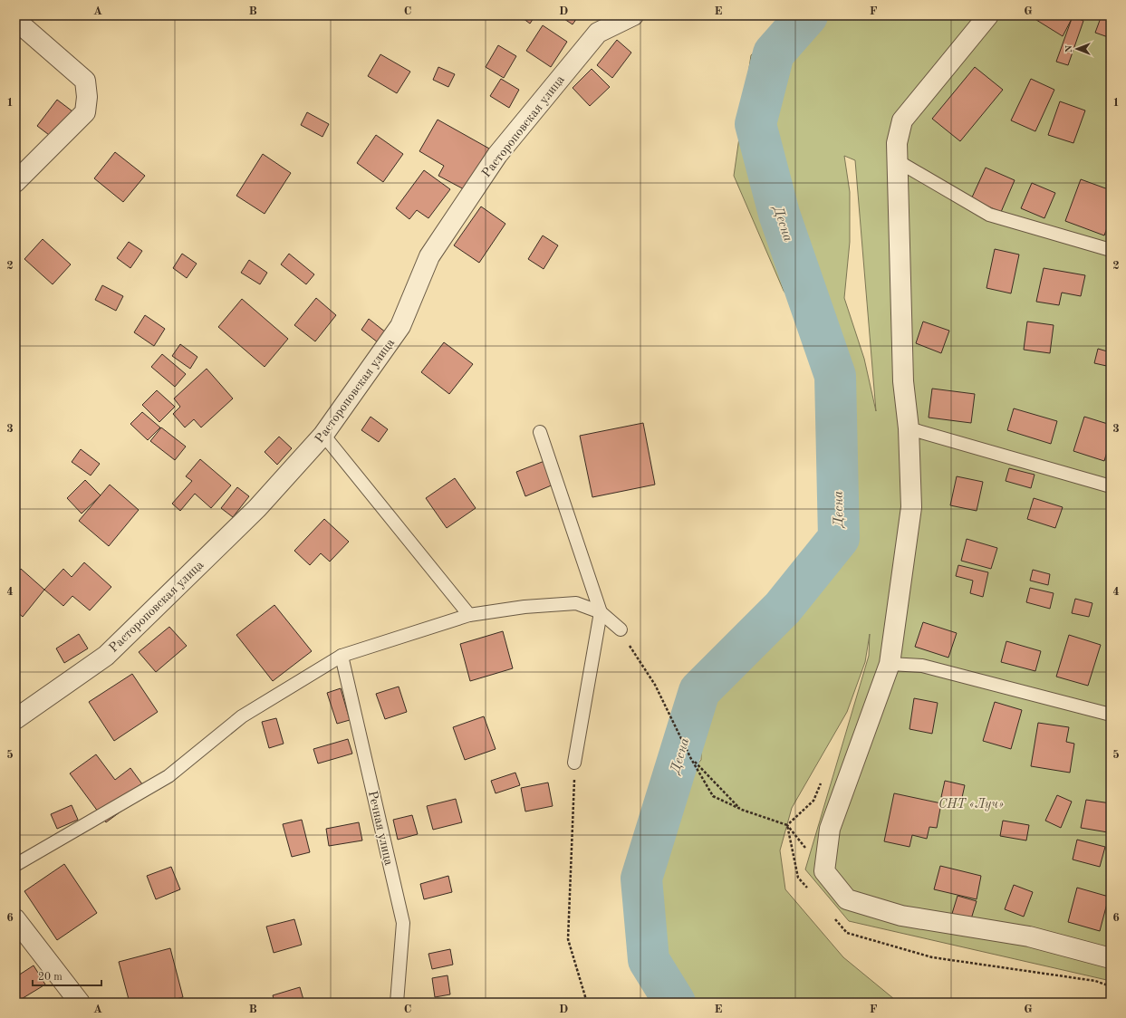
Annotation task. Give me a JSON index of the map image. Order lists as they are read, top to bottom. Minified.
{"streets":{"street":["Растороповская улица"],"lane":["Речная улица"]},"water":["Десна"],"parks":["СНТ «Луч»"],"scale_bar":"20 m","north":"left","grid":{"columns":["A","B","C","D","E","F","G"],"rows":["1","2","3","4","5","6"]}}
